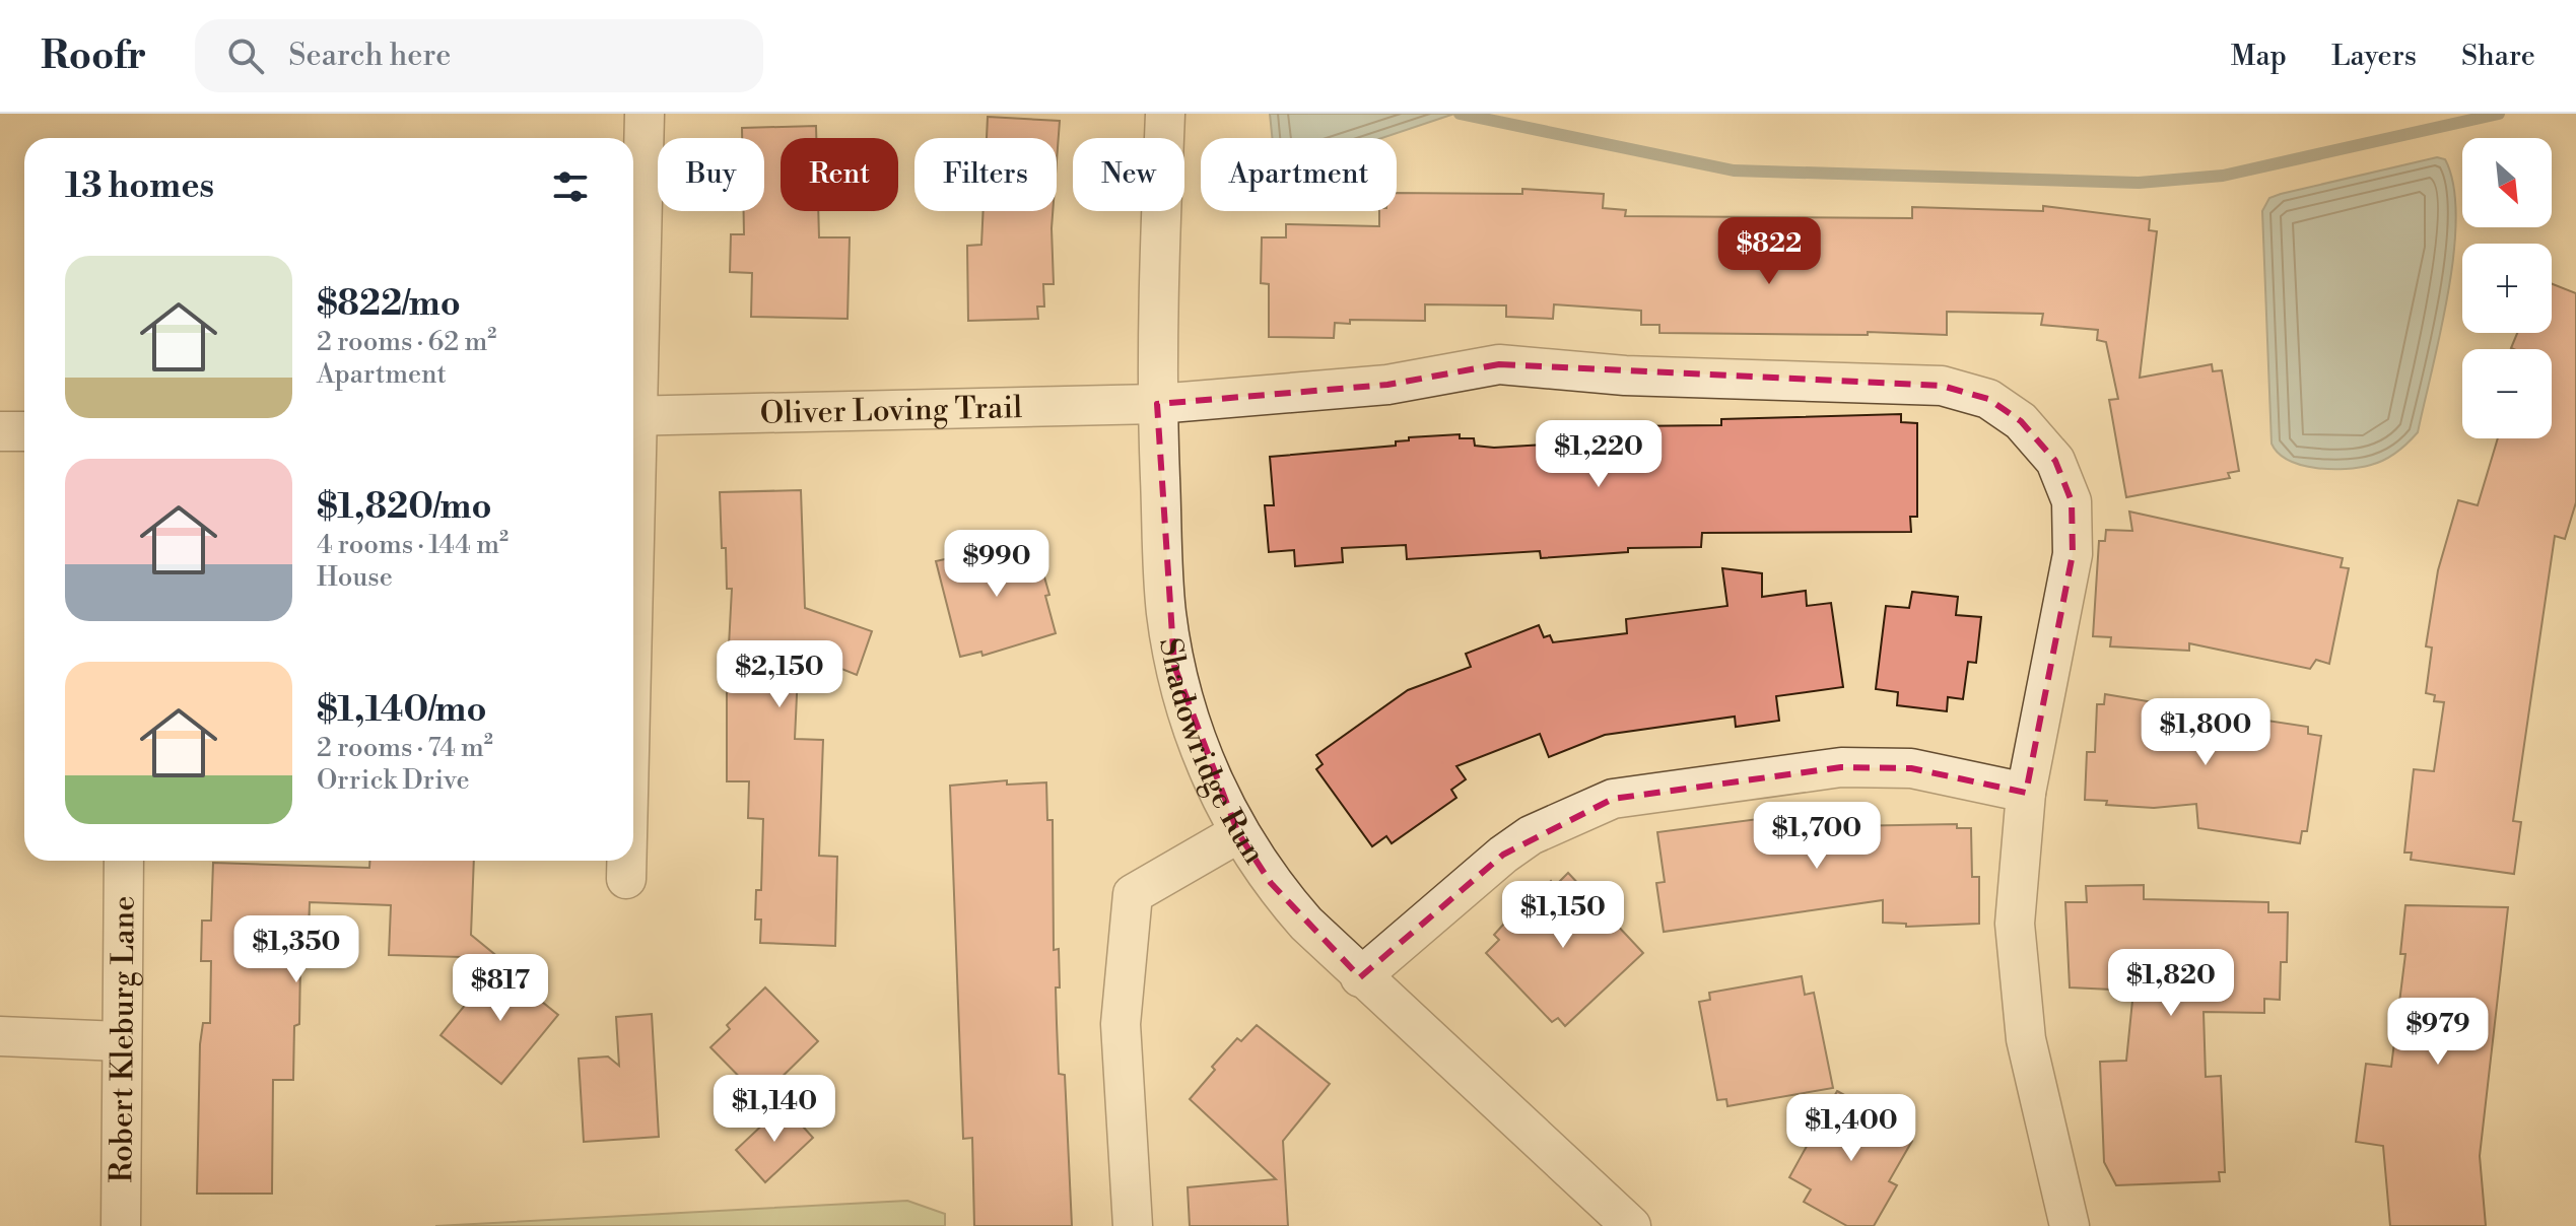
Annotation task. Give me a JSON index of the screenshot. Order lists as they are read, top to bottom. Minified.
{"streets":{"street":["Oliver Loving Trail","Shadowridge Run","Robert Kleburg Lane"]},"crossings":[["Oliver Loving Trail","Shadowridge Run"]],"north":"bottom right","page":{"header":"Roofr","search":"Search here","nav":["Map","Layers","Share"],"map_buttons":["+","−"],"chip":["Buy","Rent","Filters","New","Apartment"],"heading":"13 homes","price":["$822","$1,220","$990","$2,150","$1,800","$1,700","$1,150","$1,350","$1,820","$817","$979","$1,140","$1,400"],"list":[{"name":"$822/mo","note":"2 rooms · 62 m² · Apartment"},{"name":"$1,820/mo","note":"4 rooms · 144 m² · House"},{"name":"$1,140/mo","note":"2 rooms · 74 m² · Orrick Drive"}]}}
